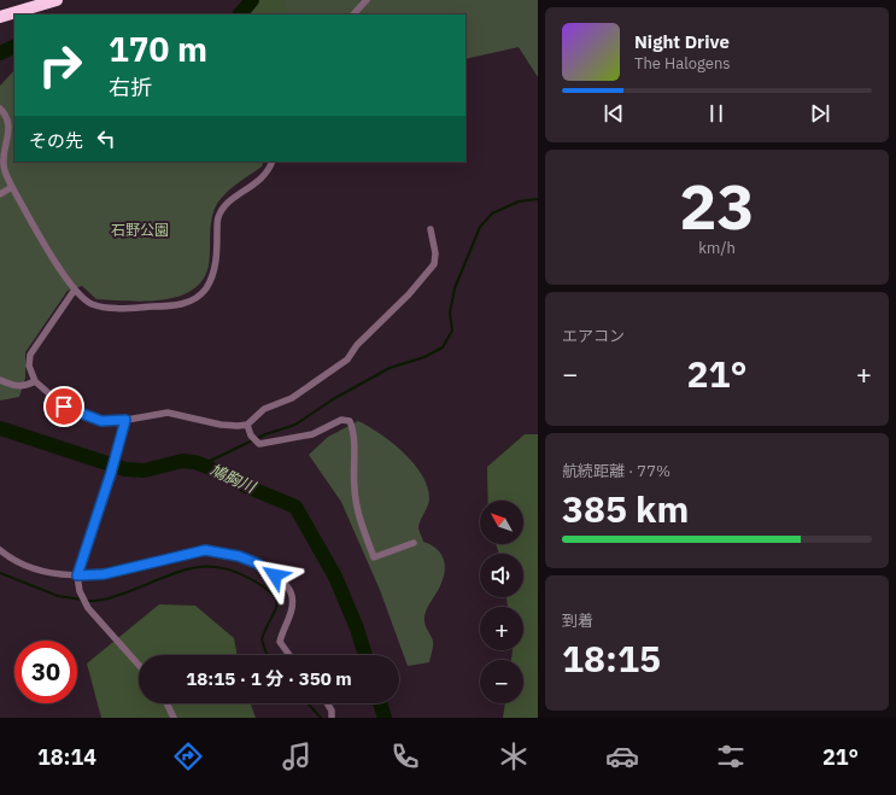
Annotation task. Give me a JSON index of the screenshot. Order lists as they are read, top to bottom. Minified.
{"water":["鳩胸川"],"parks":["石野公園"],"north":"top left","page":{"turn":["170 m","右折"],"song":["Night Drive","The Halogens"],"then":"その先","tile":[["23","km/h"],"エアコン",["航続距離 · 77%","385 km"],["到着","18:15"]],"heat":["−","21°","+"],"map_buttons":["+","−"],"limit":"30","trip":"18:15 · 1 分 · 350 m","tabs":["18:14","21°"]}}
